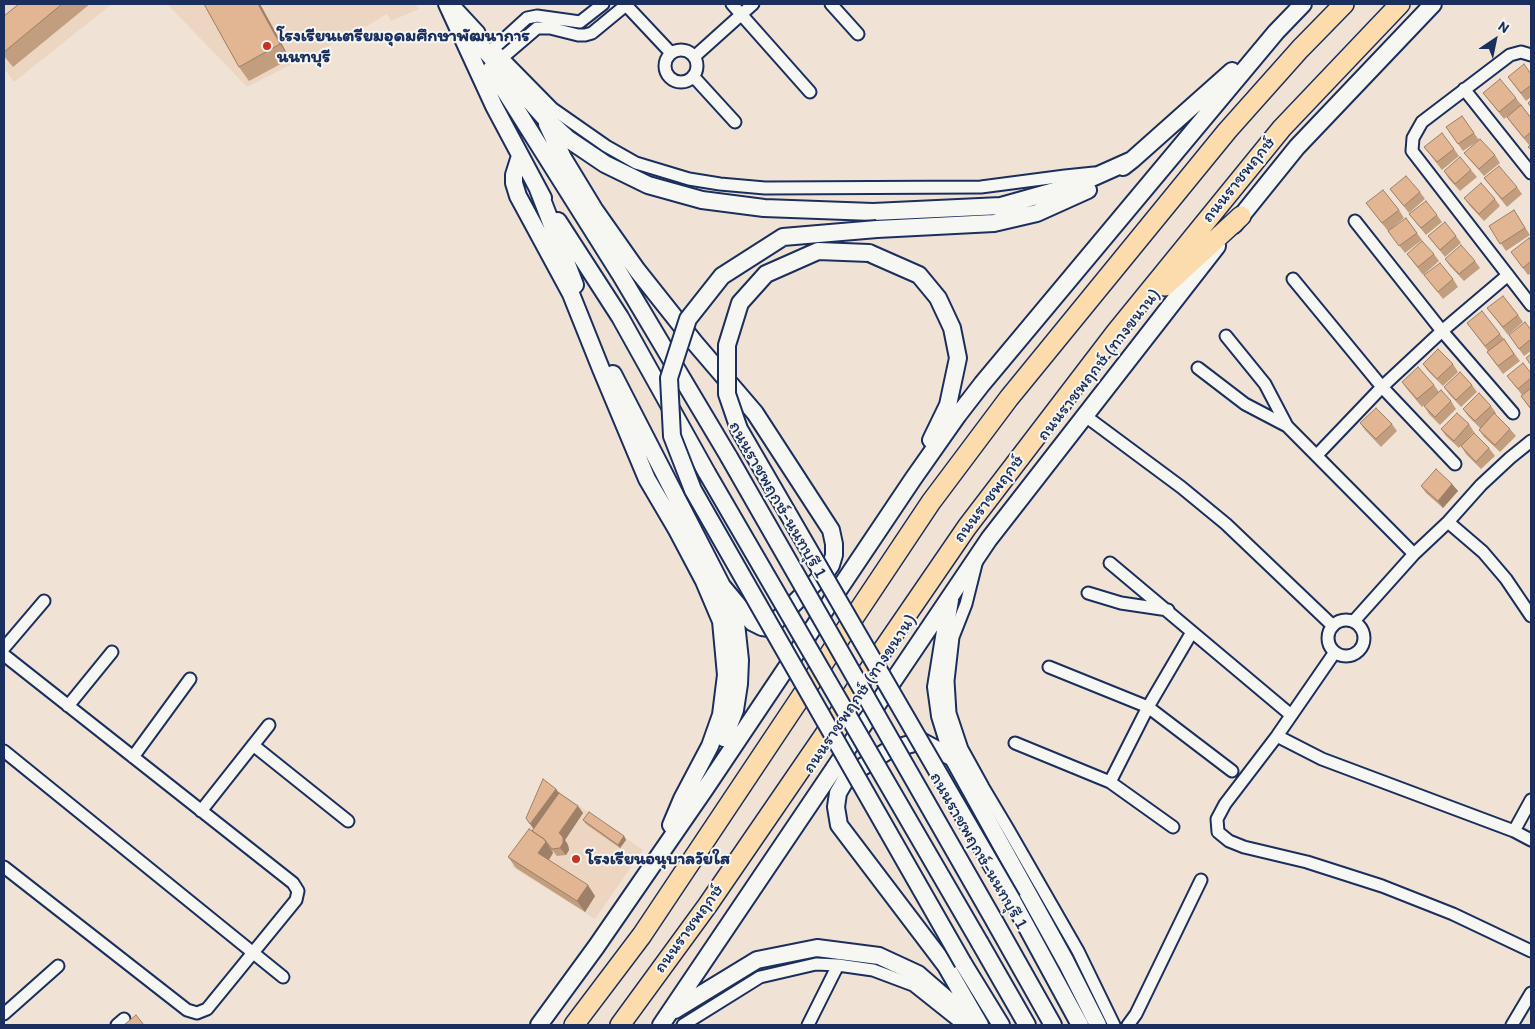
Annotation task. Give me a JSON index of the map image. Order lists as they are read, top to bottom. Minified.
{"streets":{"main road":["ถนนราชพฤกษ์","ถนนราชพฤกษ์ (ทางขนาน)","ถนนราชพฤกษ์-นนทบุรี 1"]},"places":["โรงเรียนเตรียมอุดมศึกษาพัฒนาการ นนทบุรี","โรงเรียนอนุบาลวัยใส"],"north":"top right"}
